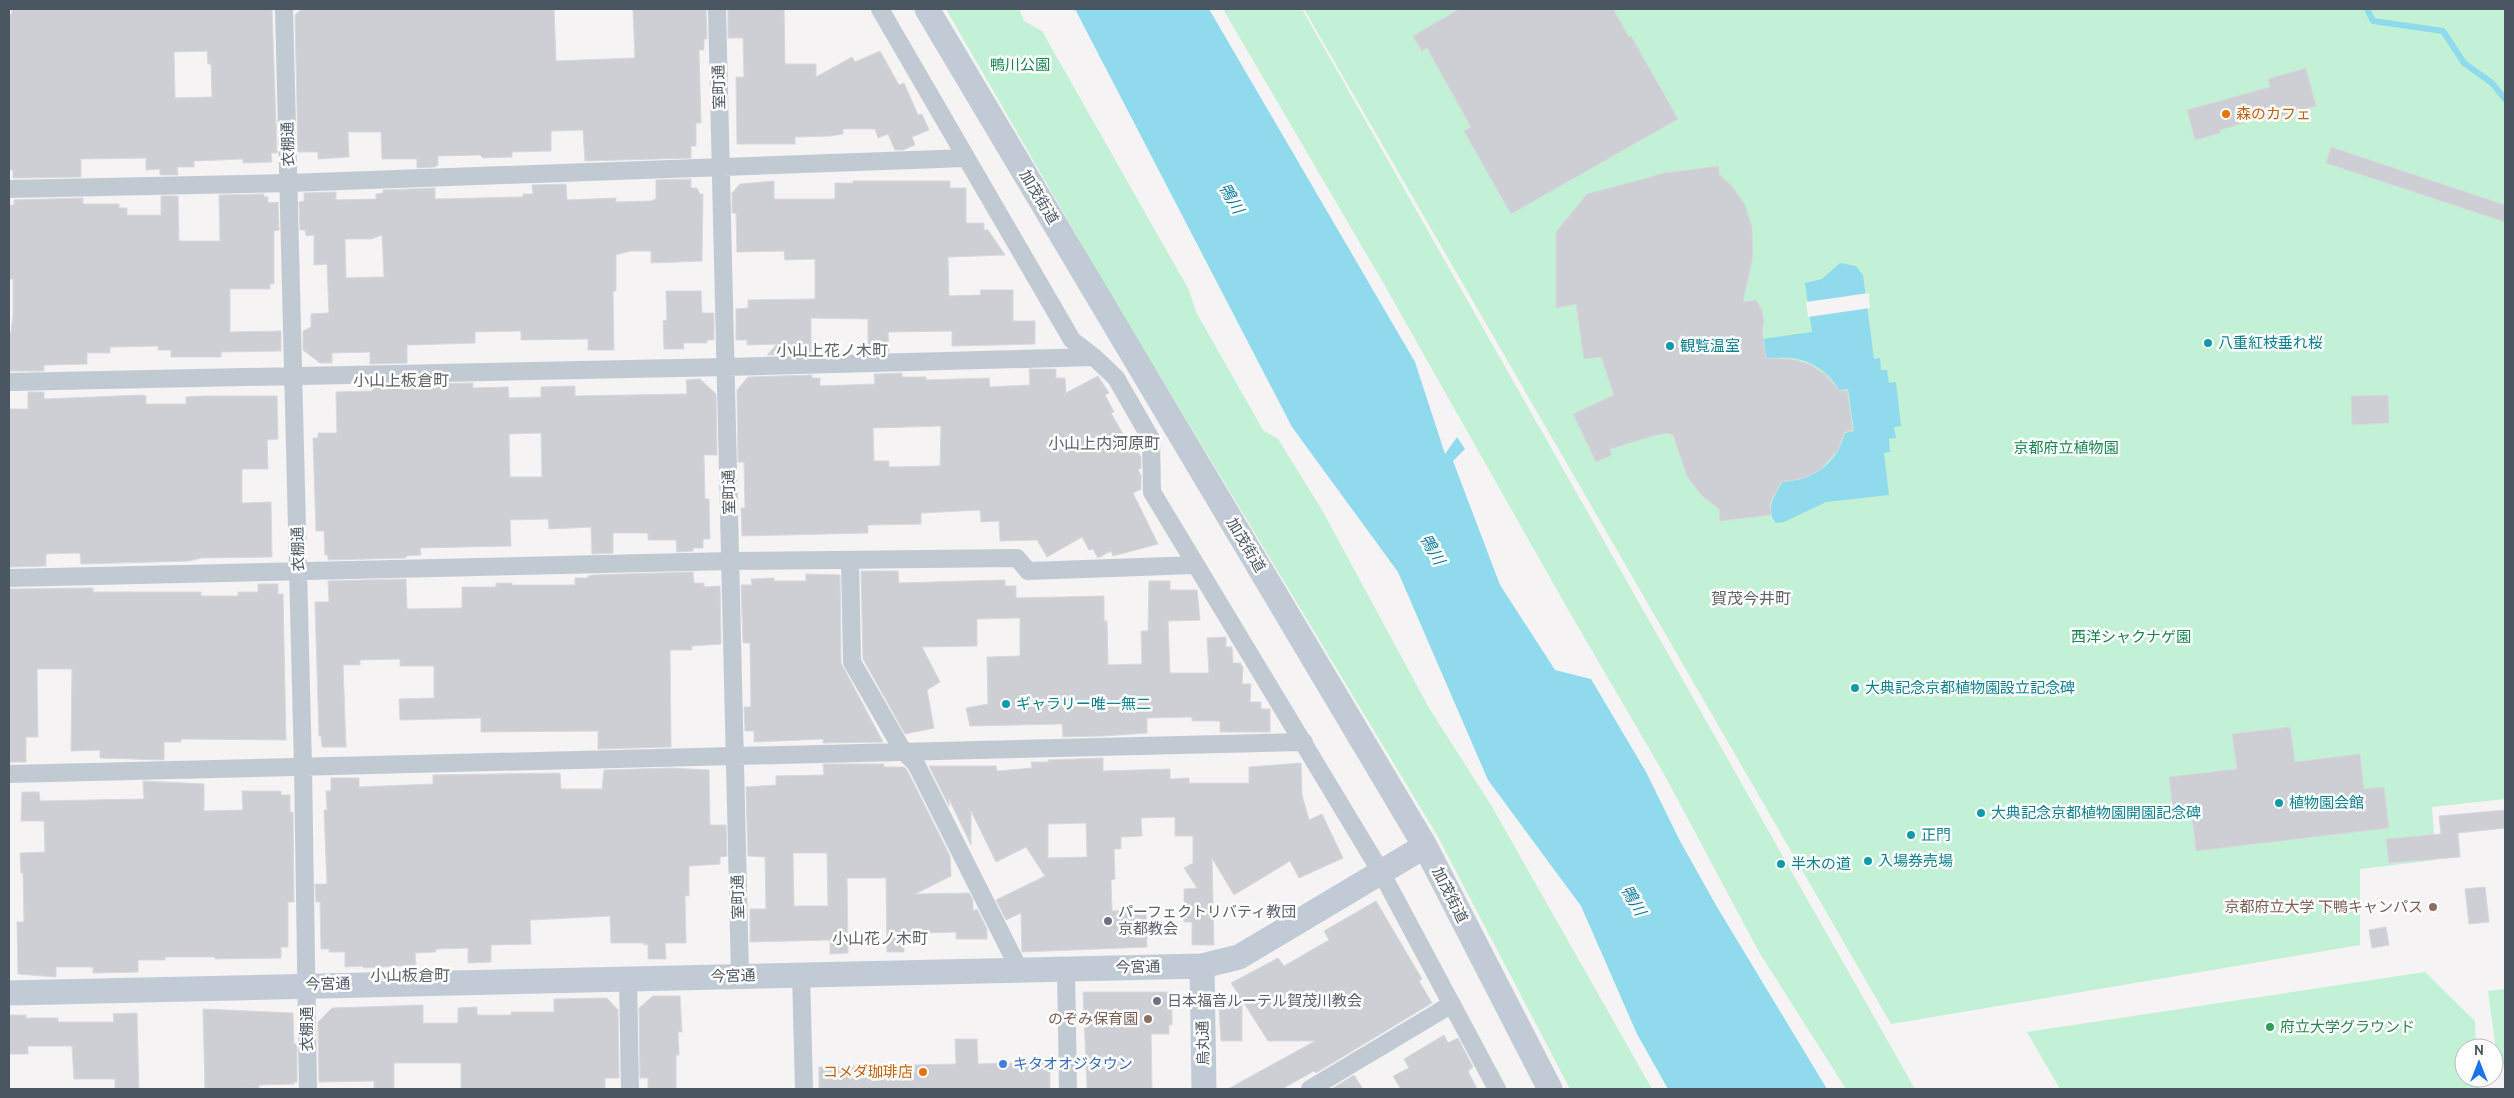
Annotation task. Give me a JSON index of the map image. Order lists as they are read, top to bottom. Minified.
{"streets":{"street":["室町通","衣棚通","加茂街道","今宮通","烏丸通"]},"crossings":[["室町通","今宮通"],["衣棚通","今宮通"],["加茂街道","今宮通"],["今宮通","烏丸通"]],"districts":["小山上花ノ木町","小山上板倉町","小山上内河原町","賀茂今井町","小山花ノ木町","小山板倉町"],"water":["鴨川"],"parks":["鴨川公園","京都府立植物園","西洋シャクナゲ園"],"places":["森のカフェ","八重紅枝垂れ桜","観覧温室","大典記念京都植物園設立記念碑","ギャラリー唯一無二","植物園会館","大典記念京都植物園開園記念碑","正門","入場券売場","半木の道","京都府立大学 下鴨キャンパス","パーフェクトリバティ教団 京都教会","日本福音ルーテル賀茂川教会","のぞみ保育園","府立大学グラウンド","キタオオジタウン","コメダ珈琲店"],"north":"top"}
